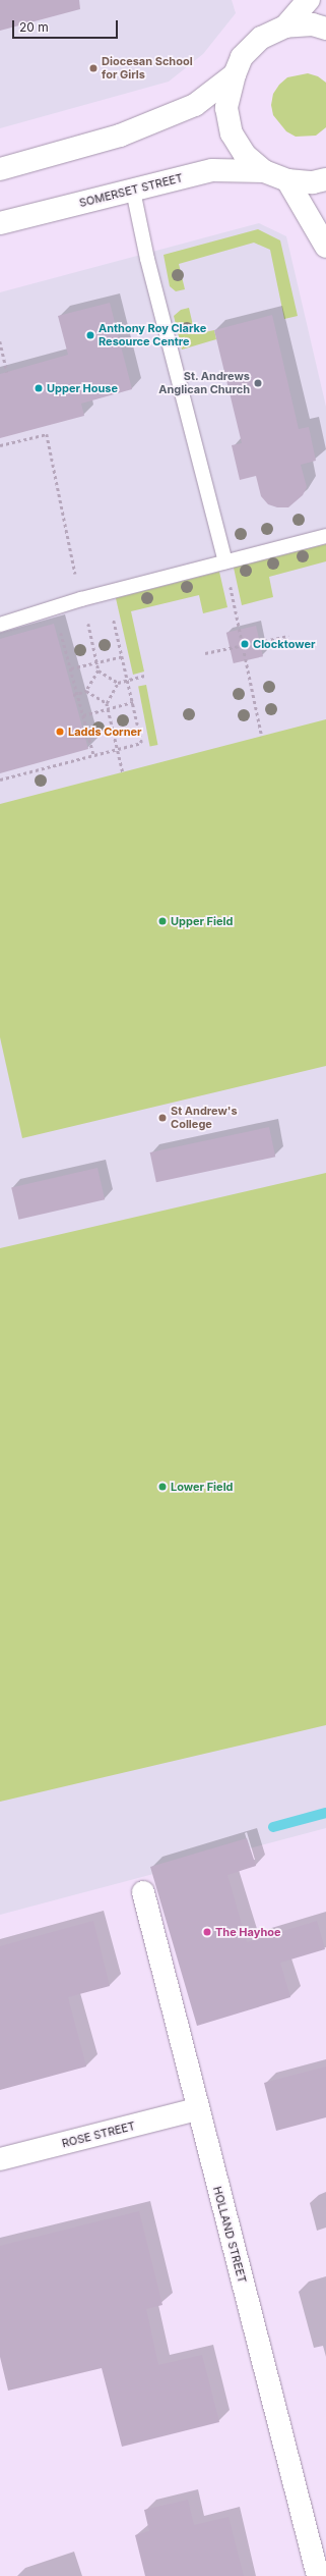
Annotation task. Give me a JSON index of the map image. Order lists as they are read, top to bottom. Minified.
{"streets":{"street":["SOMERSET STREET","ROSE STREET","HOLLAND STREET"]},"crossings":[["ROSE STREET","HOLLAND STREET"]],"places":["Diocesan School for Girls","Anthony Roy Clarke Resource Centre","St. Andrews Anglican Church","Upper House","Clocktower","Ladds Corner","Upper Field","St Andrew's College","Lower Field","The Hayhoe"],"scale_bar":"20 m"}
